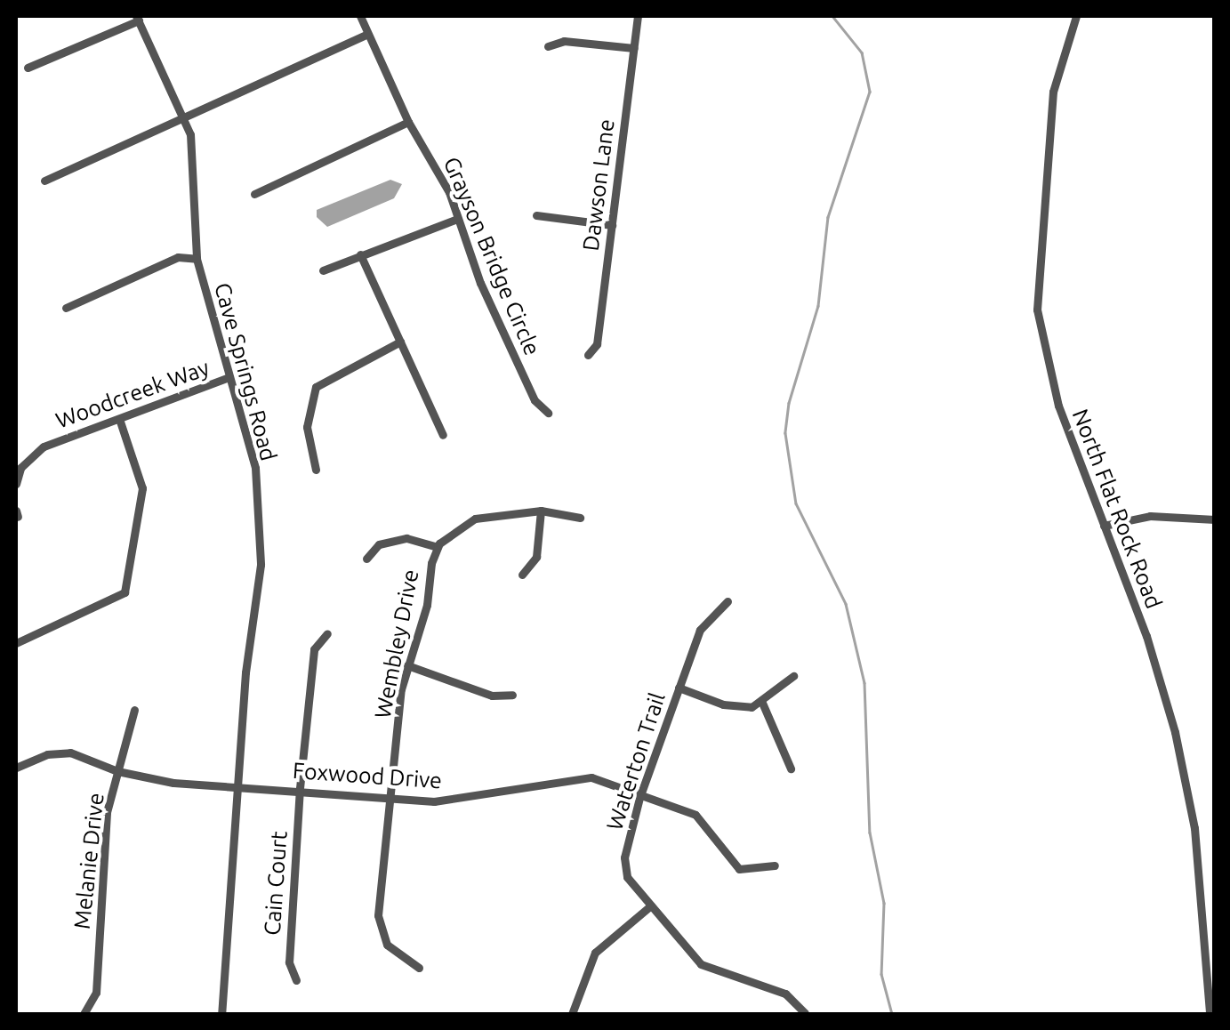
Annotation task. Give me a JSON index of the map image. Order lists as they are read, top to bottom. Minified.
{"streets":{"street":["Dawson Lane","Grayson Bridge Circle","Cave Springs Road","Woodcreek Way","North Flat Rock Road","Wembley Drive","Waterton Trail","Foxwood Drive","Melanie Drive","Cain Court"]},"crossings":[["Cave Springs Road","Woodcreek Way"],["Cave Springs Road","Foxwood Drive"],["Wembley Drive","Foxwood Drive"],["Waterton Trail","Foxwood Drive"],["Foxwood Drive","Melanie Drive"],["Foxwood Drive","Cain Court"]]}
